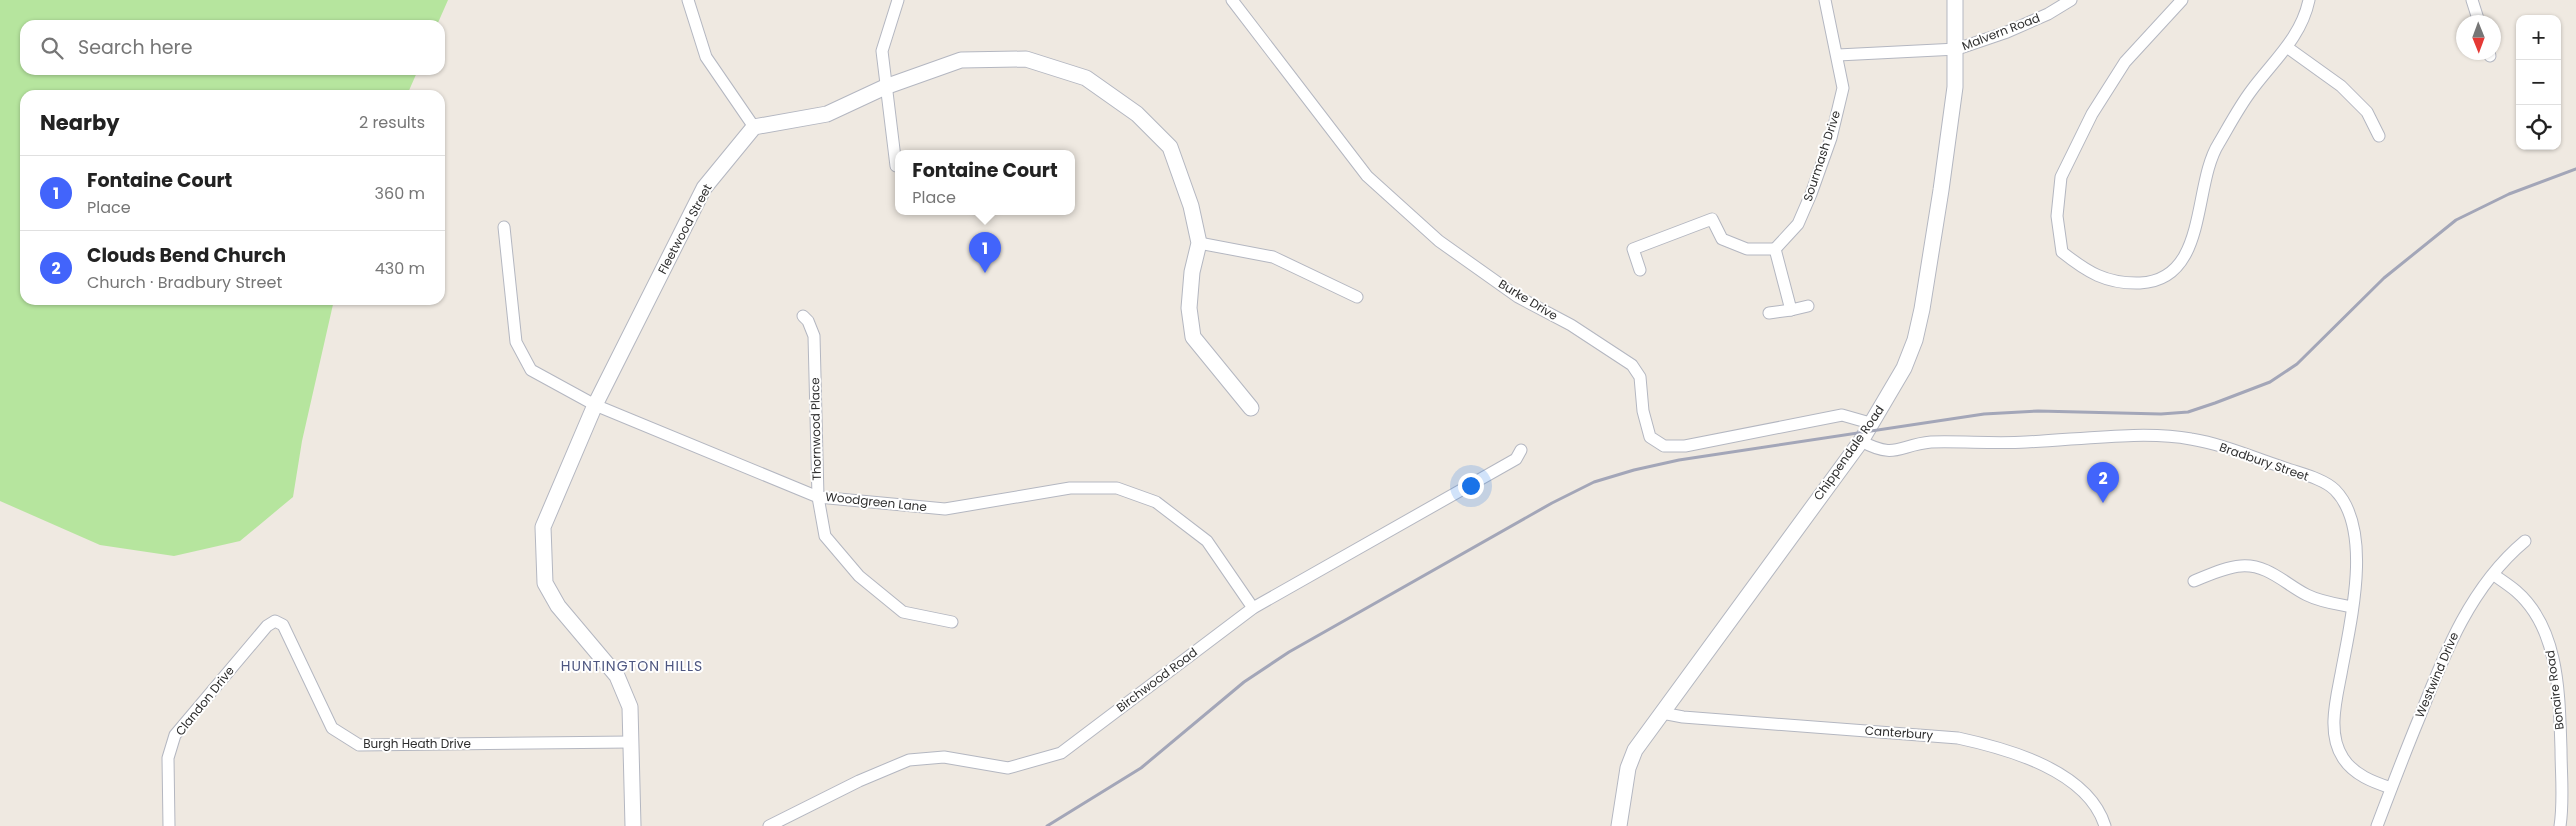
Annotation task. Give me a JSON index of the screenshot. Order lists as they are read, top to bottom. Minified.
{"streets":{"street":["Malvern Road","Sourmash Drive","Fleetwood Street","Burke Drive","Thornwood Place","Chippendale Road","Bradbury Street","Woodgreen Lane","Westwind Drive","Birchwood Road","Bonaire Road","Clandon Drive","Canterbury","Burgh Heath Drive"]},"crossings":[["Malvern Road","Sourmash Drive"],["Malvern Road","Chippendale Road"],["Fleetwood Street","Woodgreen Lane"],["Fleetwood Street","Burgh Heath Drive"],["Burke Drive","Chippendale Road"],["Thornwood Place","Woodgreen Lane"],["Chippendale Road","Bradbury Street"],["Chippendale Road","Canterbury"],["Bradbury Street","Westwind Drive"],["Woodgreen Lane","Birchwood Road"],["Westwind Drive","Bonaire Road"],["Clandon Drive","Burgh Heath Drive"]],"districts":["HUNTINGTON HILLS"],"north":"bottom","page":{"map_buttons":["+","−"],"search":"Search here","heading":["Nearby","2 results"],"popup":["Fontaine Court","Place"],"list":[{"mark":"1","name":"Fontaine Court","note":"Place","value":"360 m"},{"mark":"2","name":"Clouds Bend Church","note":"Church · Bradbury Street","value":"430 m"}],"pins":["1","2"]}}
